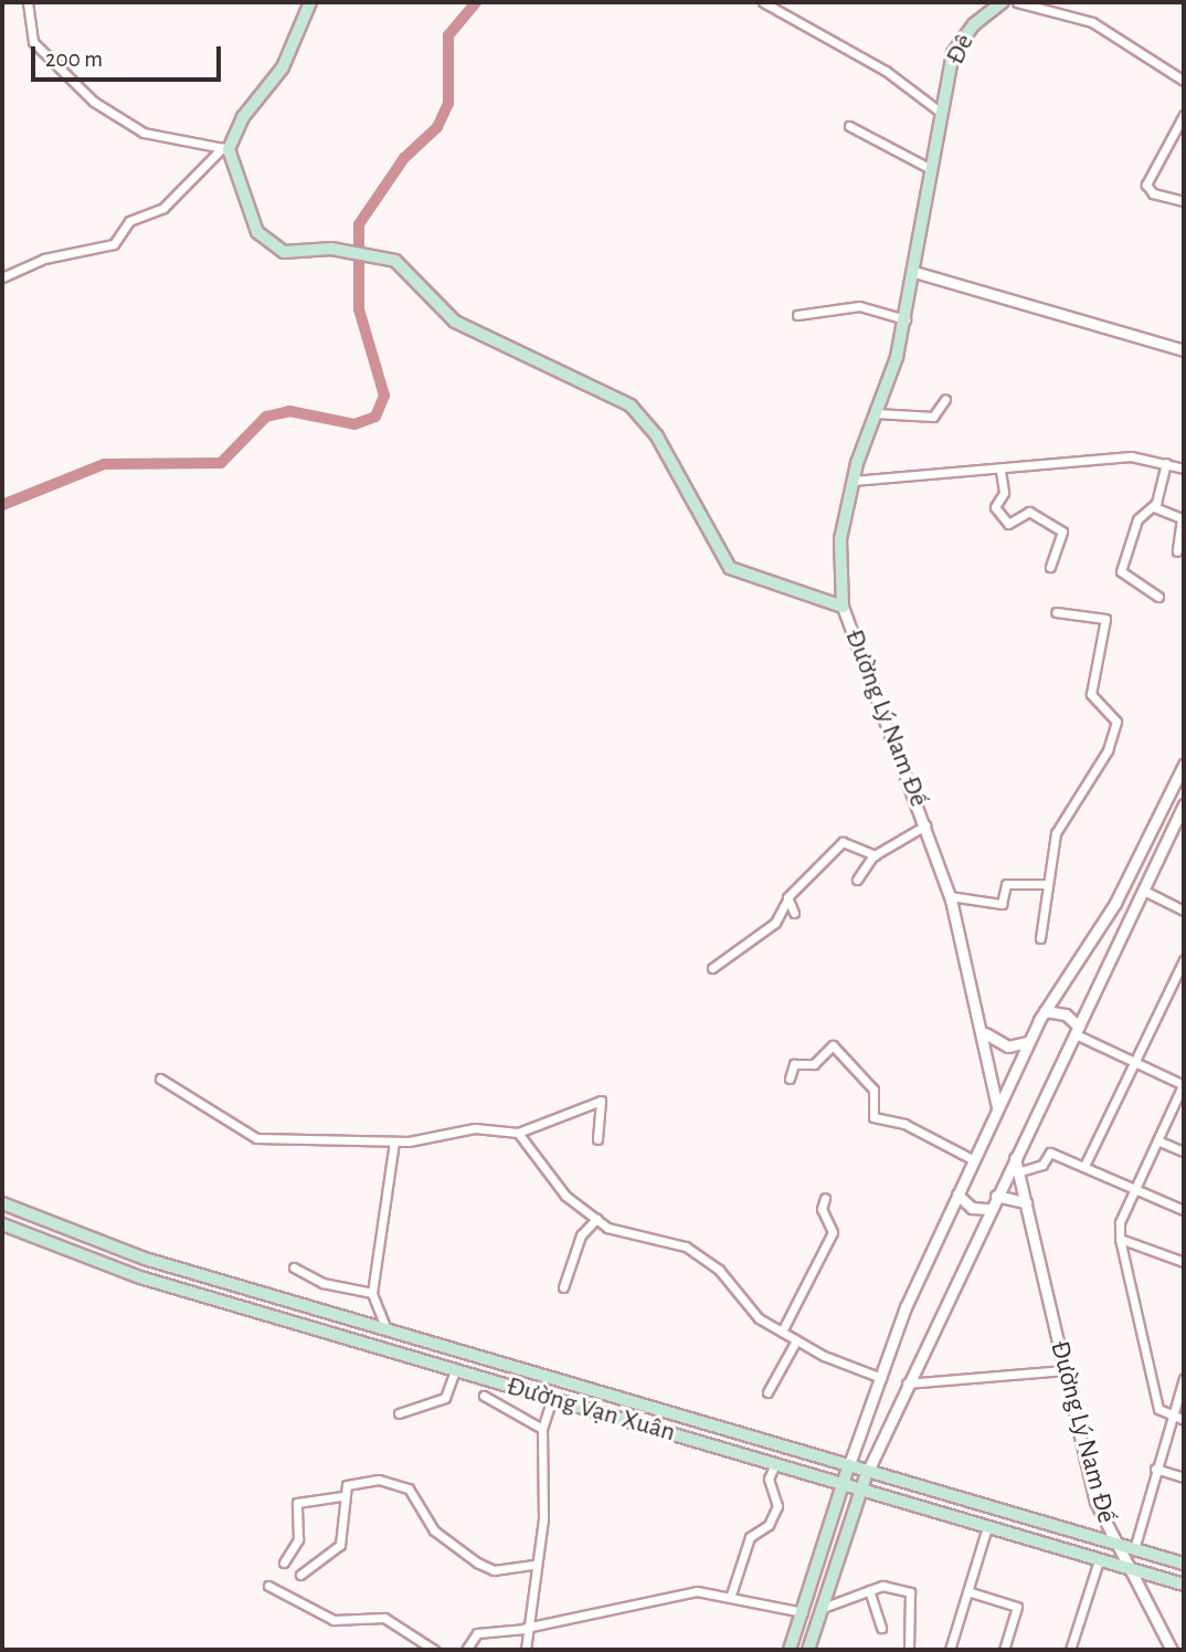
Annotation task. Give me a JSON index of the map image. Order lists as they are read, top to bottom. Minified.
{"streets":{"main road":["Đê","Đường Lý Nam Đế","Đường Vạn Xuân"]},"crossings":[["Đê","Đường Lý Nam Đế"],["Đường Lý Nam Đế","Đường Vạn Xuân"]],"scale_bar":"200 m"}
